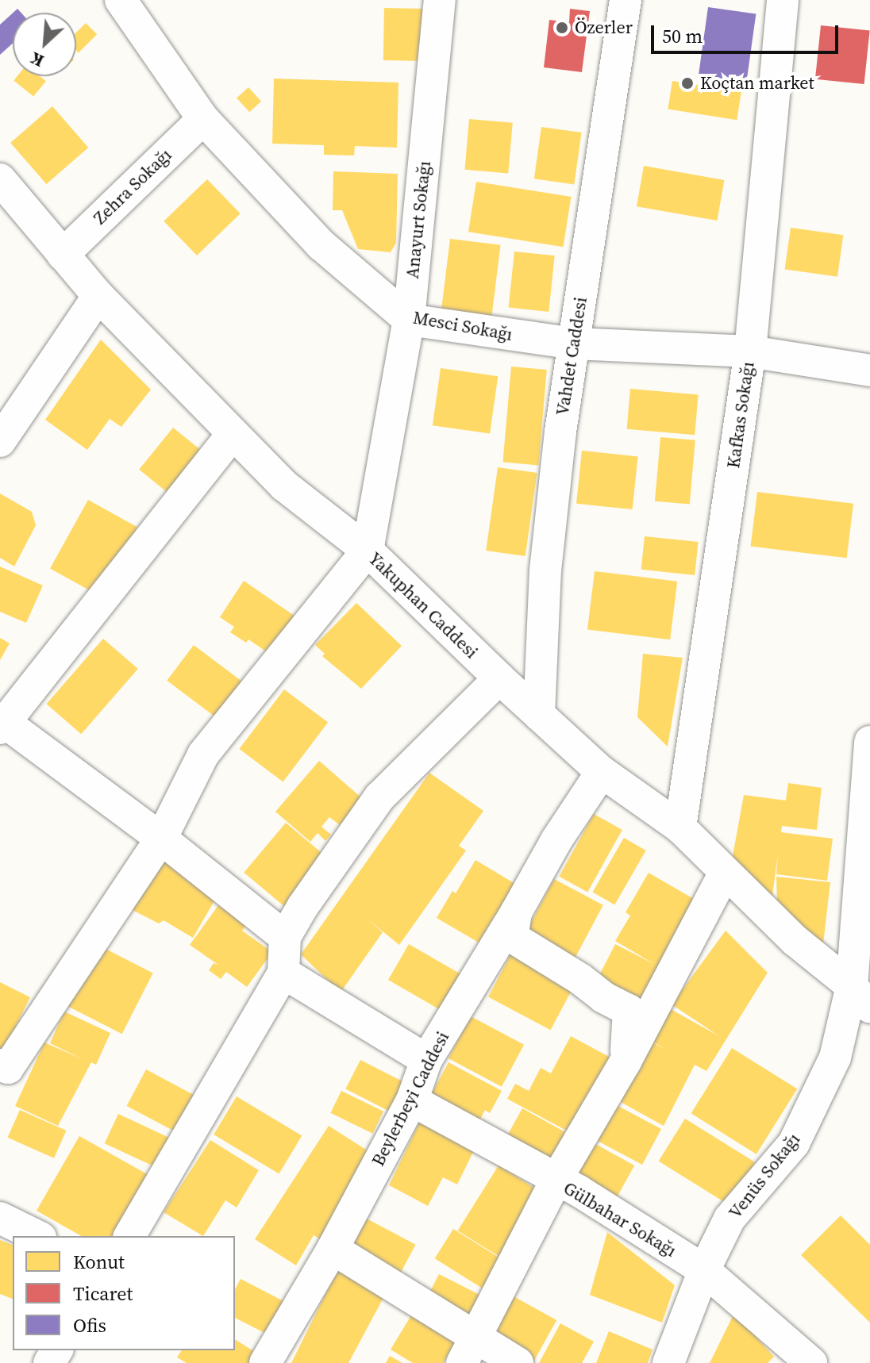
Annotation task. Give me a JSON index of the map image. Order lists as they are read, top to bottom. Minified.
{"streets":{"street":["Zehra Sokağı","Anayurt Sokağı","Mesci Sokağı","Vahdet Caddesi","Kafkas Sokağı","Yakuphan Caddesi","Beylerbeyi Caddesi","Venüs Sokağı","Gülbahar Sokağı"]},"crossings":[["Zehra Sokağı","Mesci Sokağı"],["Zehra Sokağı","Yakuphan Caddesi"],["Anayurt Sokağı","Mesci Sokağı"],["Anayurt Sokağı","Yakuphan Caddesi"],["Mesci Sokağı","Vahdet Caddesi"],["Mesci Sokağı","Kafkas Sokağı"],["Vahdet Caddesi","Yakuphan Caddesi"],["Kafkas Sokağı","Yakuphan Caddesi"],["Yakuphan Caddesi","Beylerbeyi Caddesi"],["Yakuphan Caddesi","Venüs Sokağı"],["Beylerbeyi Caddesi","Gülbahar Sokağı"],["Venüs Sokağı","Gülbahar Sokağı"]],"places":["Özerler","Koçtan market"],"legend":["Konut","Ticaret","Ofis"],"scale_bar":"50 m","north":"bottom left"}
